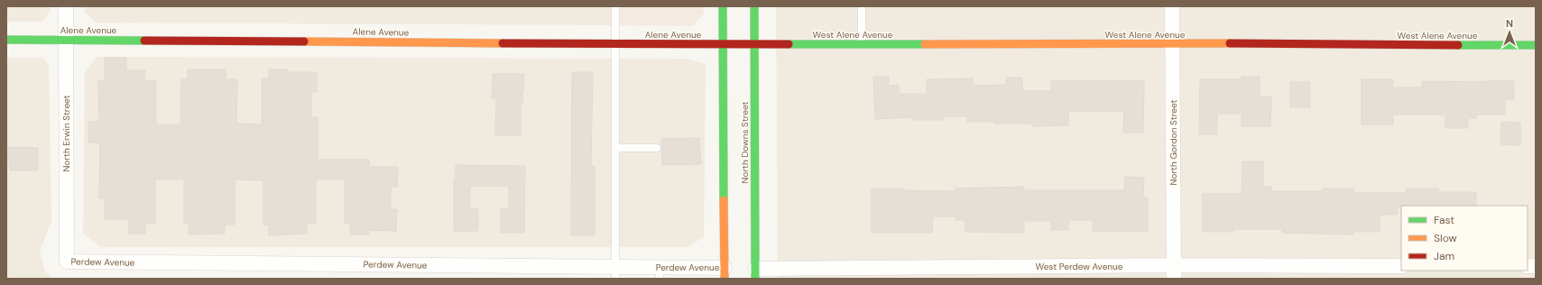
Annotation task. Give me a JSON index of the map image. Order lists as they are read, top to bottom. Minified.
{"streets":{"street":["Alene Avenue","West Alene Avenue","North Erwin Street","North Downs Street","North Gordon Street","Perdew Avenue","West Perdew Avenue"]},"crossings":[["Alene Avenue","West Alene Avenue"],["Alene Avenue","North Erwin Street"],["Alene Avenue","North Downs Street"],["West Alene Avenue","North Downs Street"],["West Alene Avenue","North Gordon Street"],["North Erwin Street","Perdew Avenue"],["North Downs Street","West Perdew Avenue"],["North Gordon Street","West Perdew Avenue"]],"legend":["Fast","Slow","Jam"],"north":"top"}
